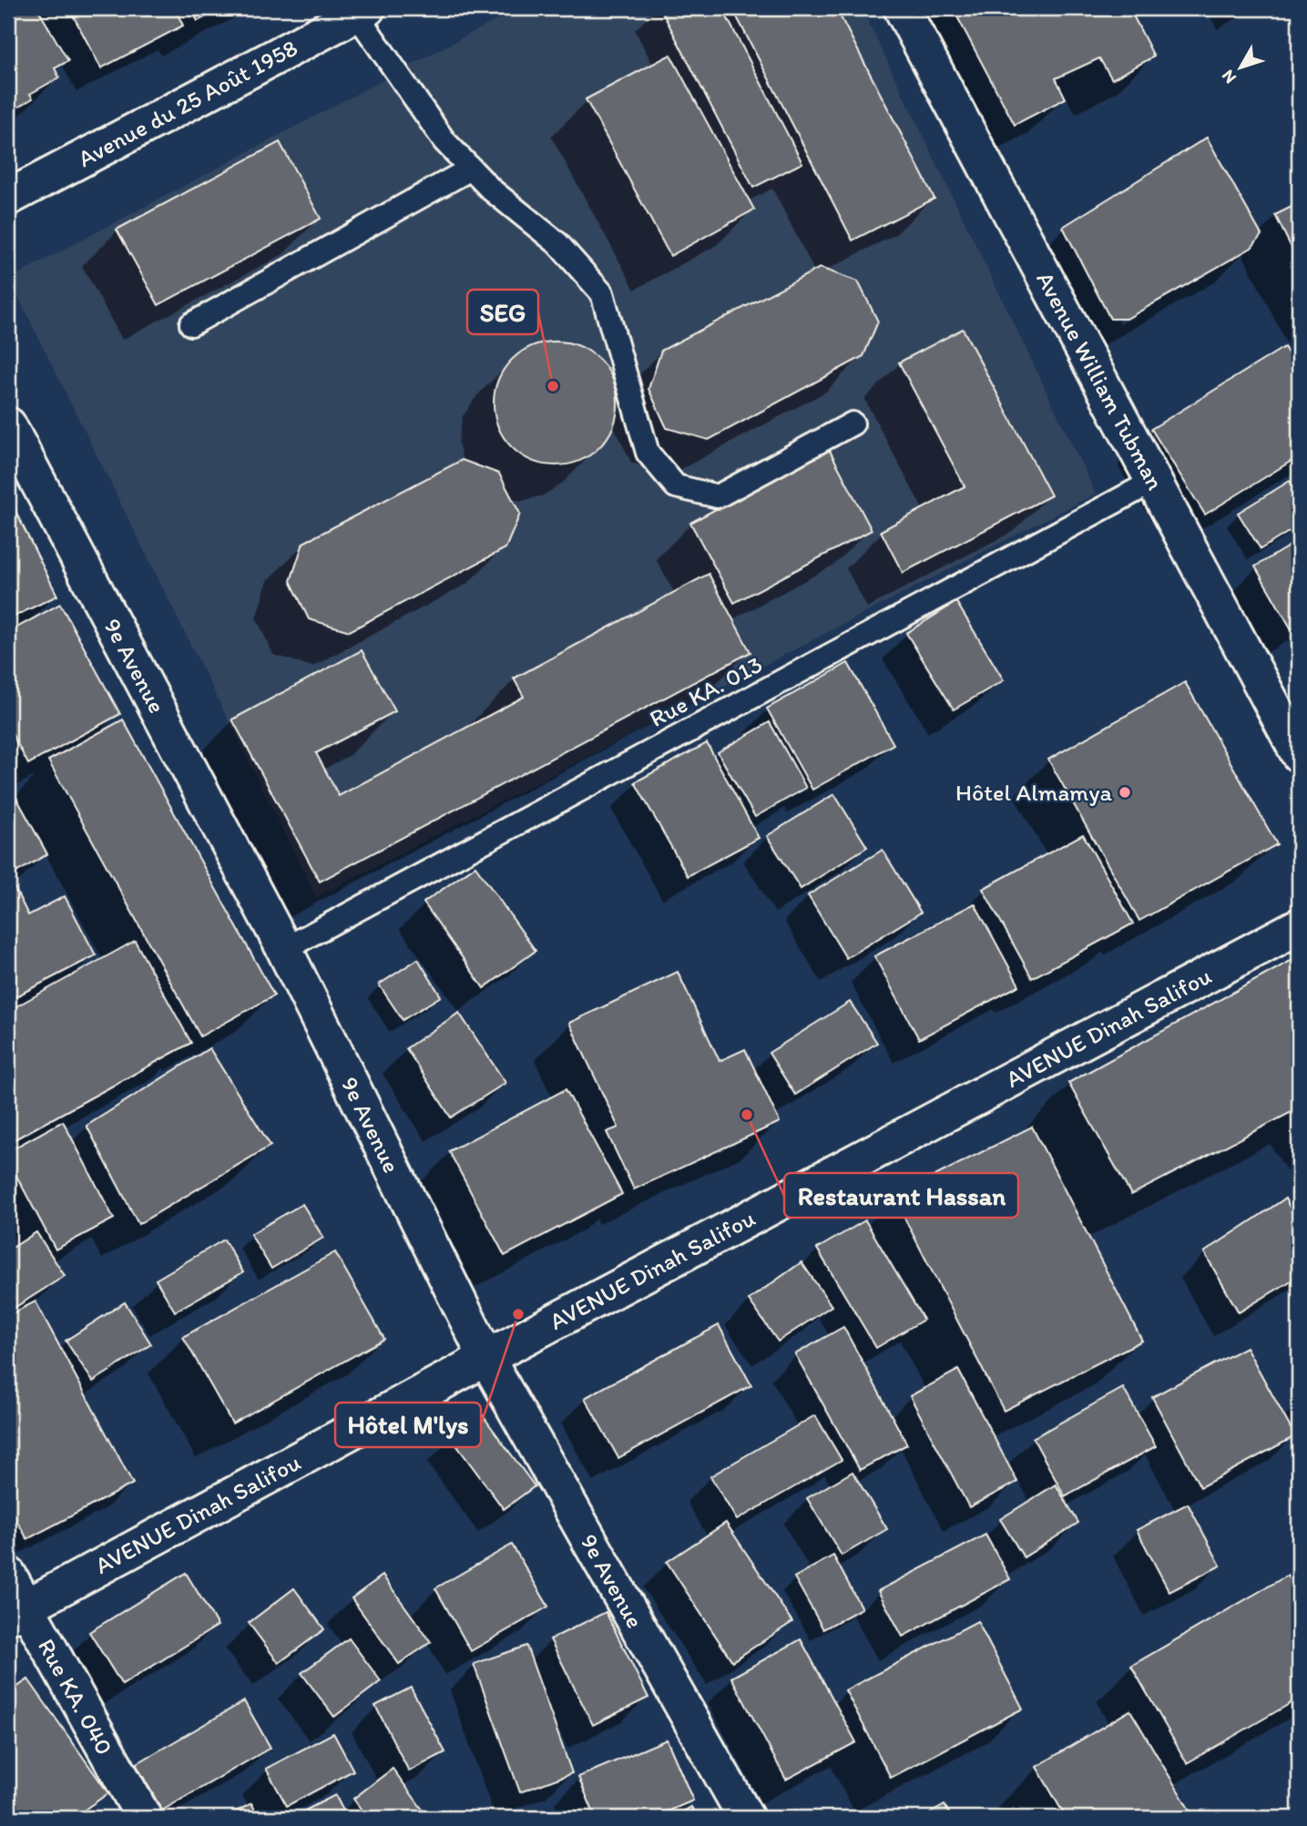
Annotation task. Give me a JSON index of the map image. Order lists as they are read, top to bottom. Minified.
{"streets":{"street":["Avenue du 25 Août 1958","Avenue William Tubman","9e Avenue","AVENUE Dinah Salifou","Rue KA. 040"],"lane":["Rue KA. 013"]},"crossings":[["Avenue William Tubman","Rue KA. 013"],["9e Avenue","Rue KA. 013"],["9e Avenue","AVENUE Dinah Salifou"],["AVENUE Dinah Salifou","Rue KA. 040"]],"places":["SEG","Hôtel Almamya","Restaurant Hassan","Hôtel M'lys"],"north":"bottom left"}
